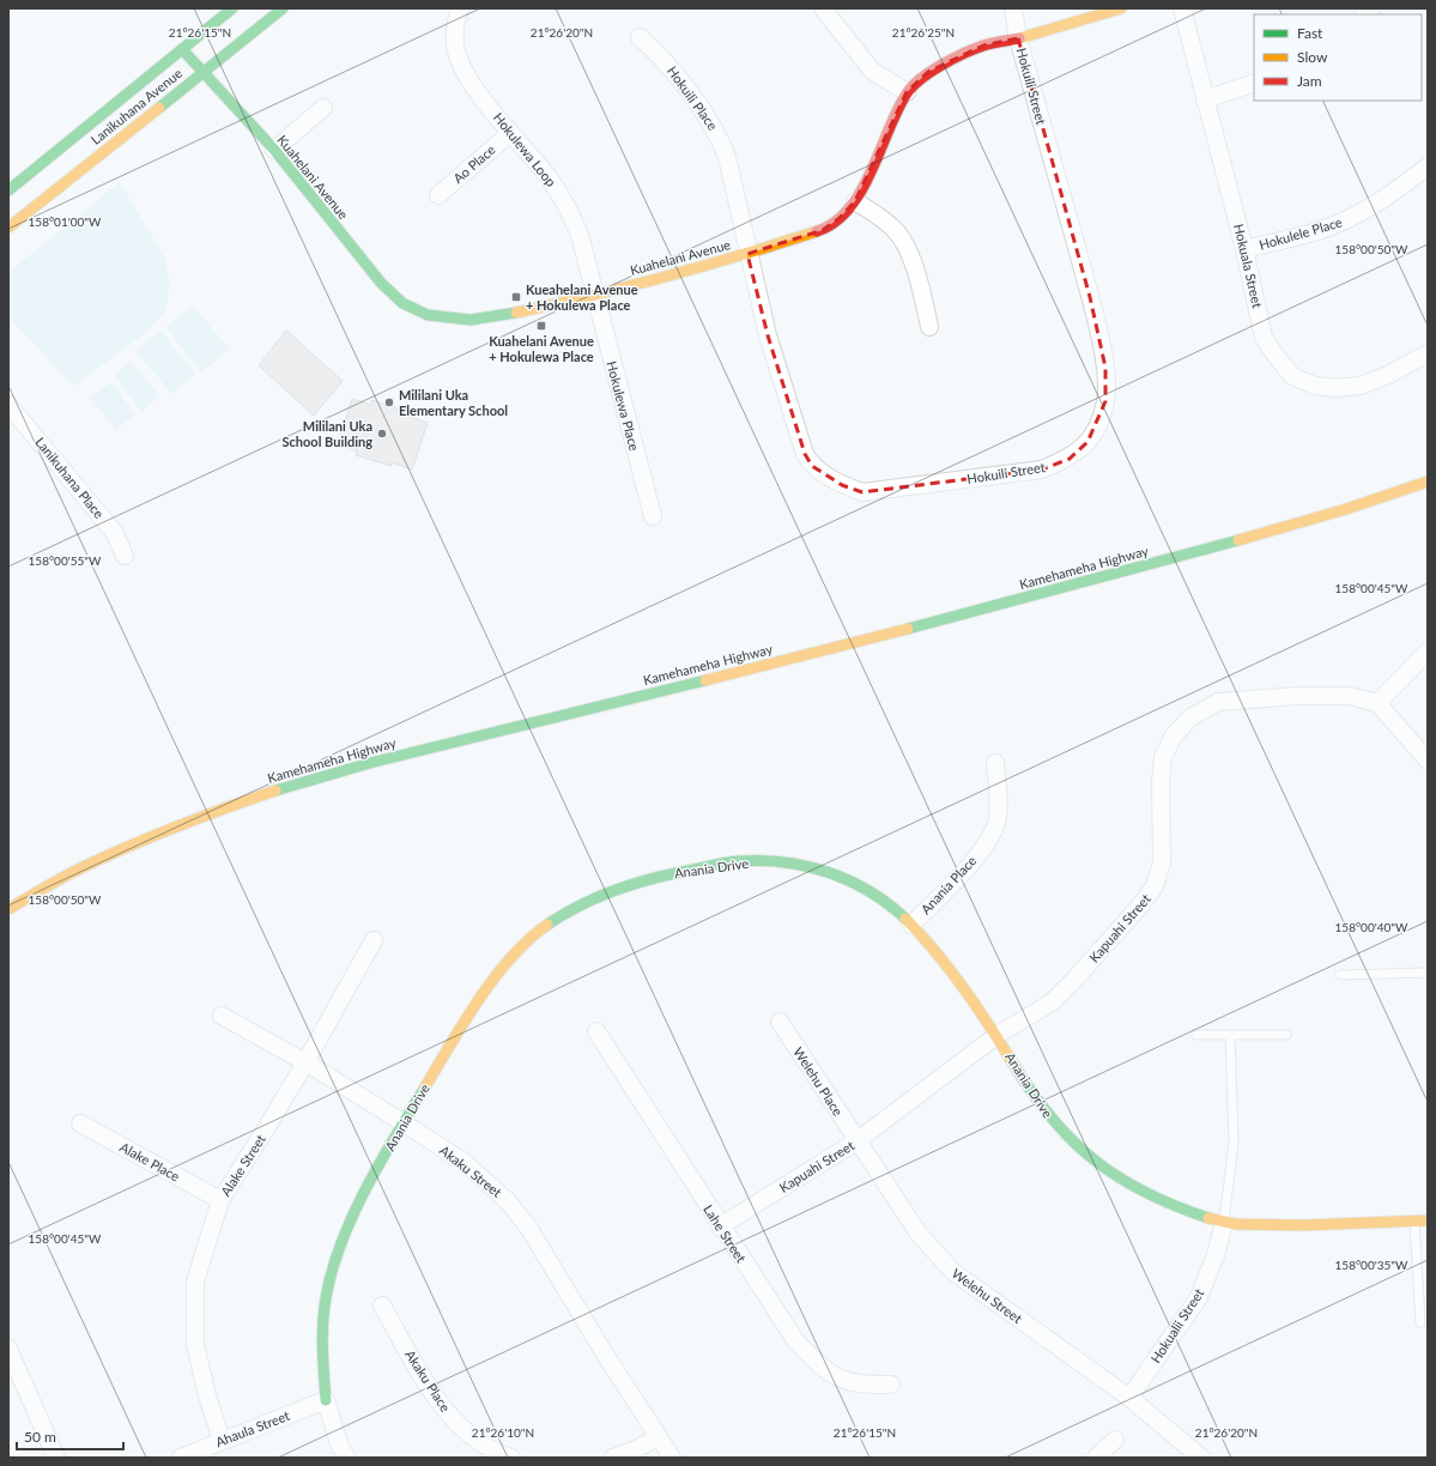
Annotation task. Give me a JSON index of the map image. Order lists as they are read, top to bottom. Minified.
{"streets":{"street":["Hokuili Street","Hokuili Place","Lanikuhana Avenue","Hokulewa Loop","Ao Place","Kuahelani Avenue","Hokulele Place","Hokuala Street","Hokulewa Place","Lanikuhana Place","Kamehameha Highway","Anania Drive","Anania Place","Kapuahi Street","Welehu Place","Alake Place","Alake Street","Akaku Street","Lahe Street","Welehu Street","Hokualii Street","Akaku Place","Ahaula Street"]},"crossings":[["Hokuili Street","Hokuili Place"],["Hokuili Street","Kuahelani Avenue"],["Hokuili Place","Kuahelani Avenue"],["Lanikuhana Avenue","Kuahelani Avenue"],["Hokulewa Loop","Ao Place"],["Hokulewa Loop","Kuahelani Avenue"],["Hokulewa Loop","Hokulewa Place"],["Kuahelani Avenue","Hokulewa Place"],["Hokulele Place","Hokuala Street"],["Anania Drive","Anania Place"],["Anania Drive","Kapuahi Street"],["Anania Drive","Akaku Street"],["Anania Drive","Hokualii Street"],["Anania Drive","Ahaula Street"],["Kapuahi Street","Welehu Place"],["Kapuahi Street","Lahe Street"],["Kapuahi Street","Welehu Street"],["Welehu Place","Welehu Street"],["Alake Place","Alake Street"],["Alake Street","Akaku Street"],["Alake Street","Ahaula Street"],["Welehu Street","Hokualii Street"]],"places":{"transit":["Kueahelani Avenue + Hokulewa Place","Kuahelani Avenue + Hokulewa Place"],"other":["Mililani Uka Elementary School","Mililani Uka School Building"]},"legend":["Fast","Slow","Jam"],"scale_bar":"50 m","coordinates":["21°26'15\"N","21°26'20\"N","21°26'25\"N","158°01'00\"W","158°00'50\"W","158°00'55\"W","158°00'45\"W","158°00'40\"W","158°00'35\"W","21°26'10\"N"]}
